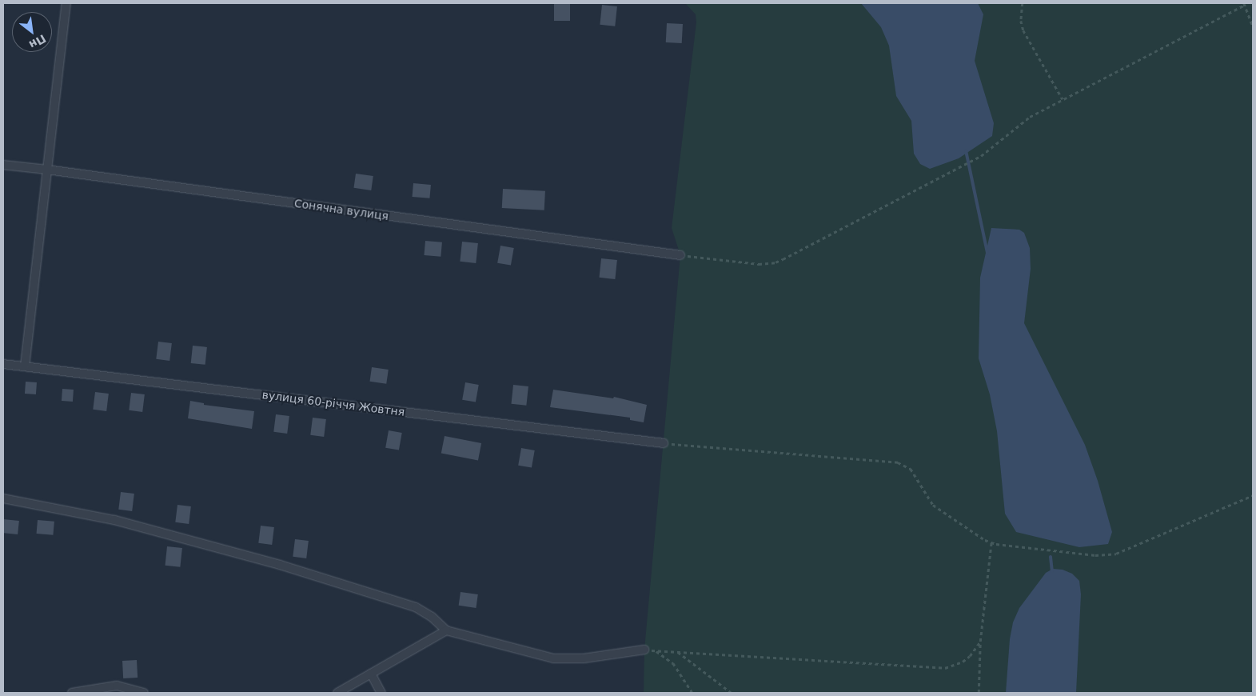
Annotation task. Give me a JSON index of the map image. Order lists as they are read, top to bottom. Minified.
{"streets":{"street":["Сонячна вулиця","вулиця 60-річчя Жовтня"]},"north":"bottom right"}
